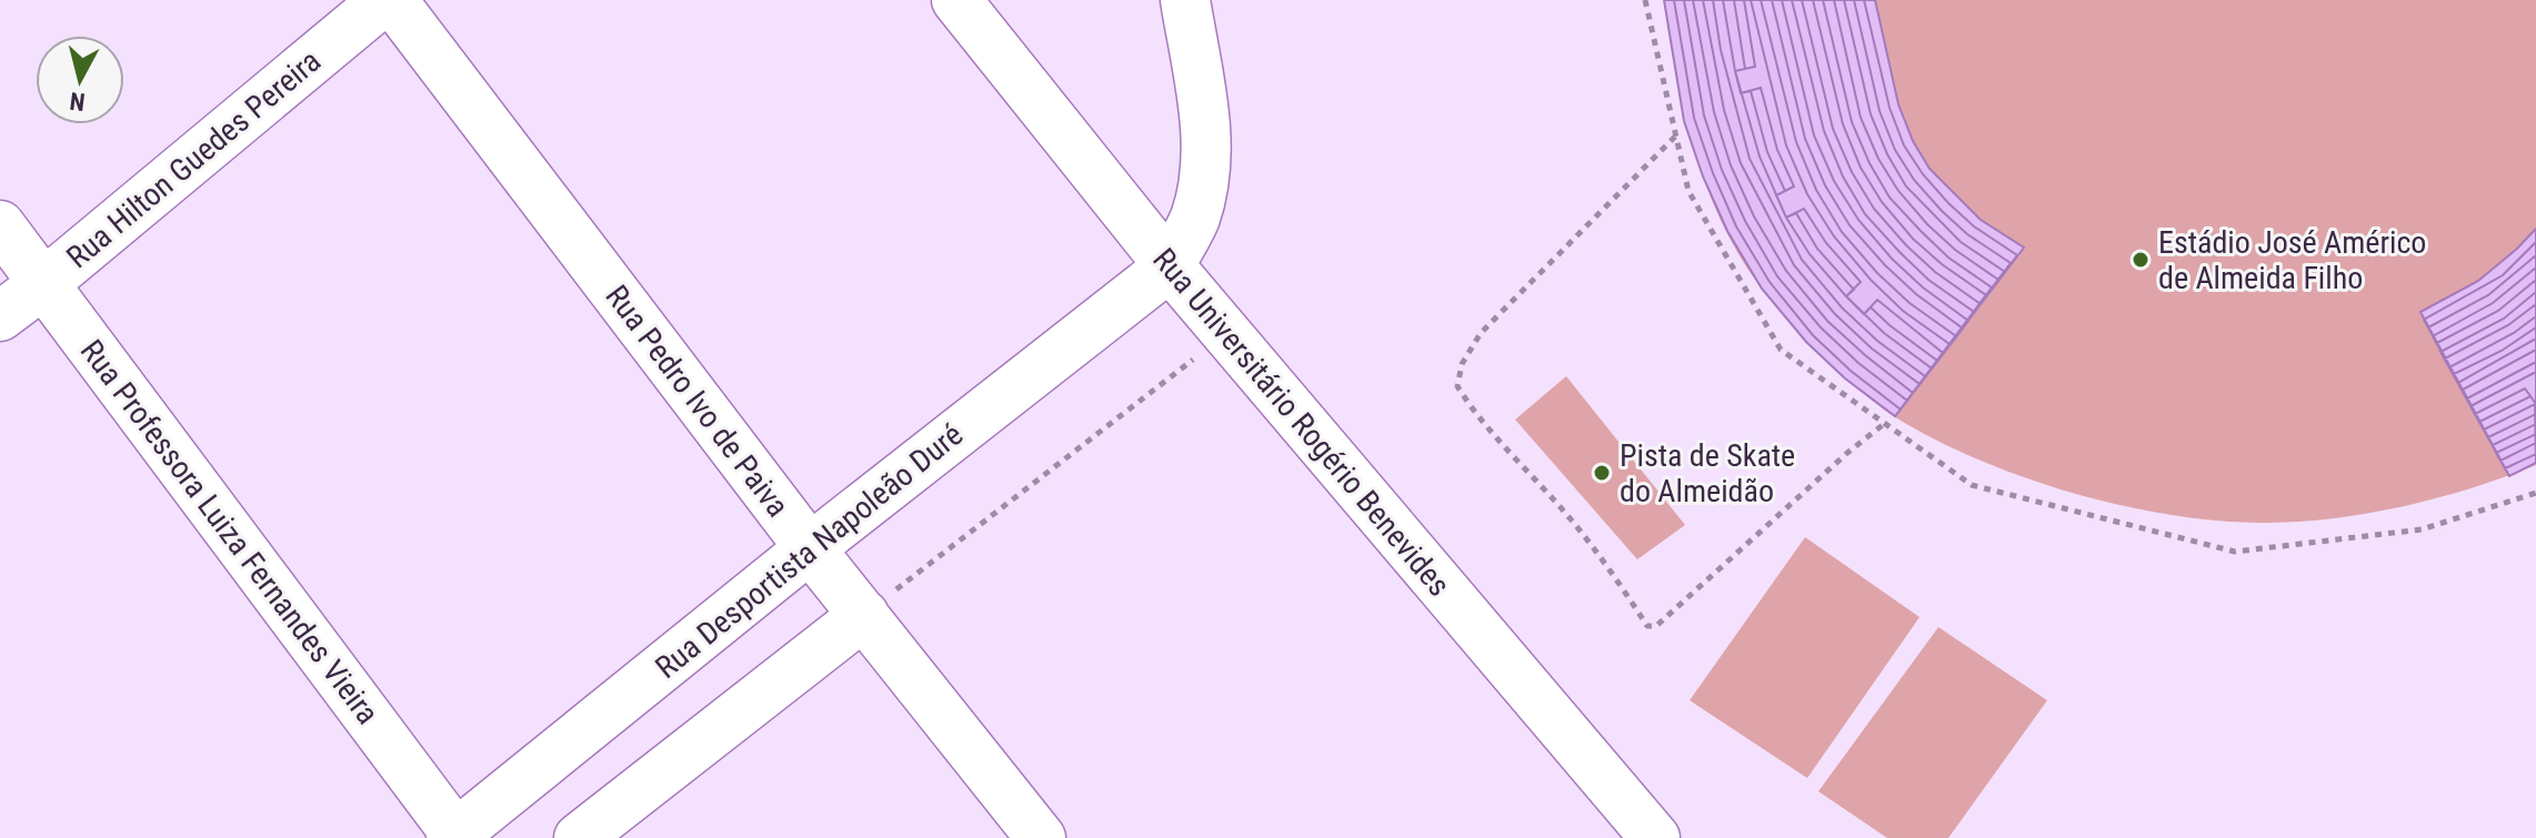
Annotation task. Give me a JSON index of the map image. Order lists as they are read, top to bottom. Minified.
{"streets":{"street":["Rua Hilton Guedes Pereira","Rua Pedro Ivo de Paiva","Rua Universitário Rogério Benevides","Rua Professora Luiza Fernandes Vieira","Rua Desportista Napoleão Duré"]},"crossings":[["Rua Hilton Guedes Pereira","Rua Professora Luiza Fernandes Vieira"],["Rua Pedro Ivo de Paiva","Rua Desportista Napoleão Duré"],["Rua Universitário Rogério Benevides","Rua Desportista Napoleão Duré"],["Rua Professora Luiza Fernandes Vieira","Rua Desportista Napoleão Duré"]],"places":["Estádio José Américo de Almeida Filho","Pista de Skate do Almeidão"],"north":"bottom"}
